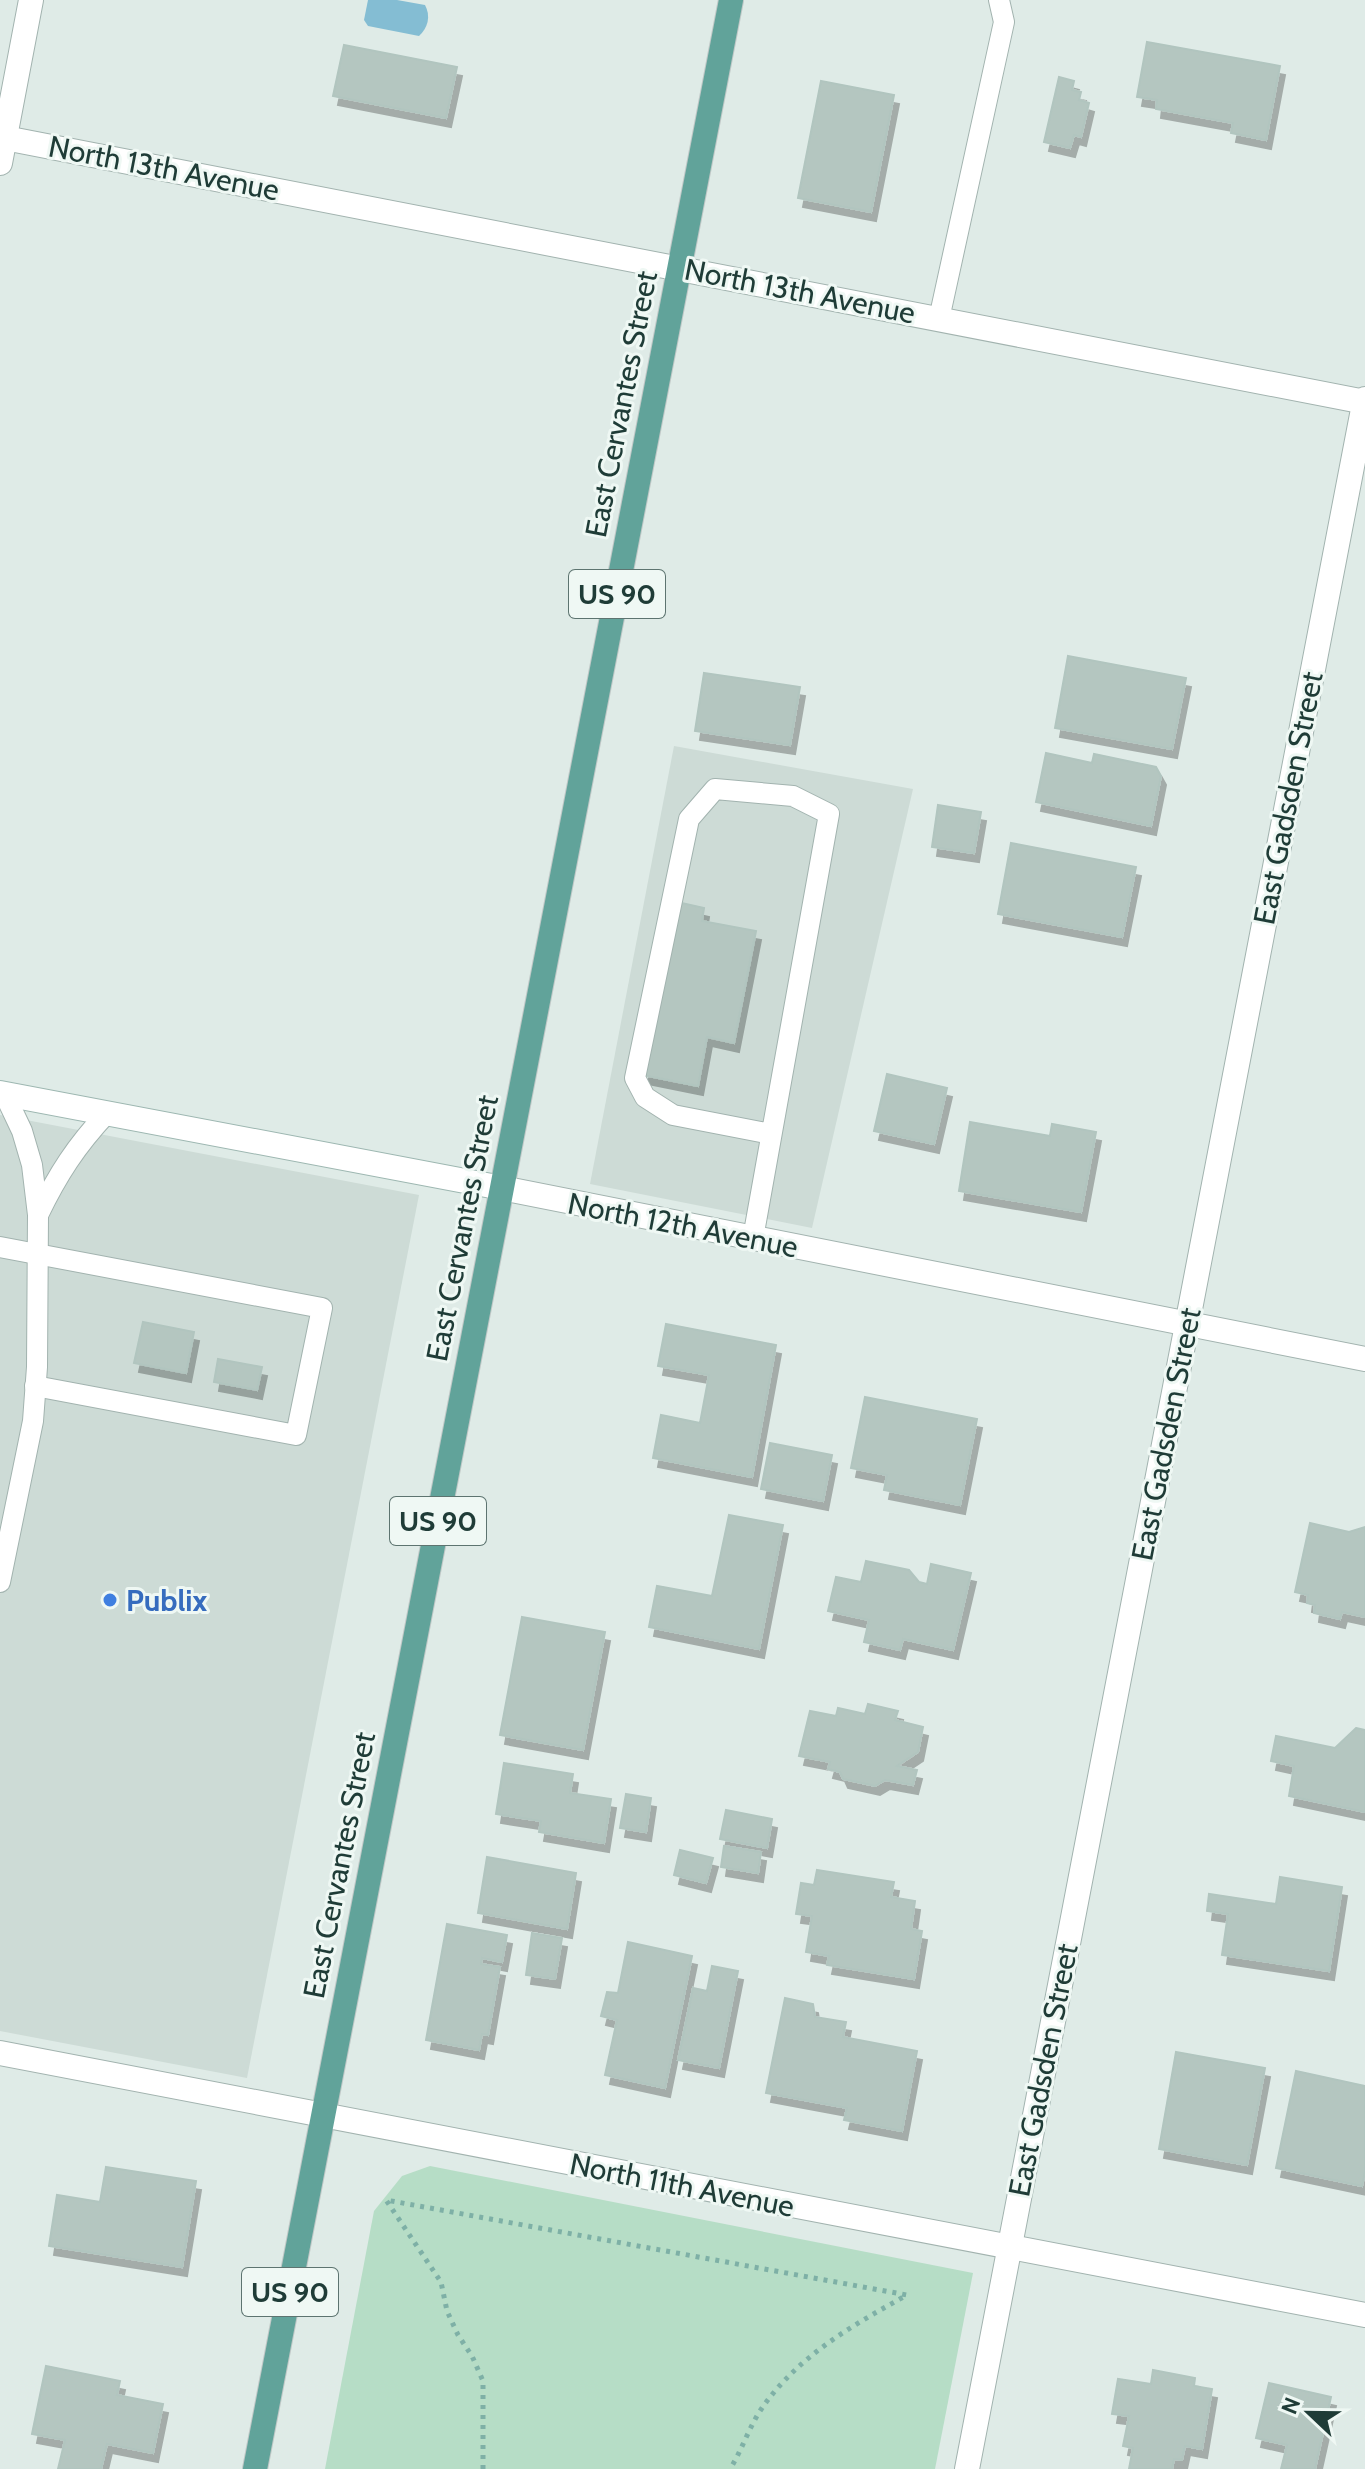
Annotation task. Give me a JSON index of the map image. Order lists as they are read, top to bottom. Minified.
{"streets":{"main road":["East Cervantes Street","US 90"],"street":["North 13th Avenue","East Gadsden Street","North 12th Avenue","North 11th Avenue"]},"crossings":[["North 13th Avenue","East Cervantes Street"],["North 13th Avenue","East Gadsden Street"],["East Cervantes Street","North 12th Avenue"],["East Cervantes Street","North 11th Avenue"],["East Gadsden Street","North 12th Avenue"],["East Gadsden Street","North 11th Avenue"]],"places":["Publix"],"north":"left"}
